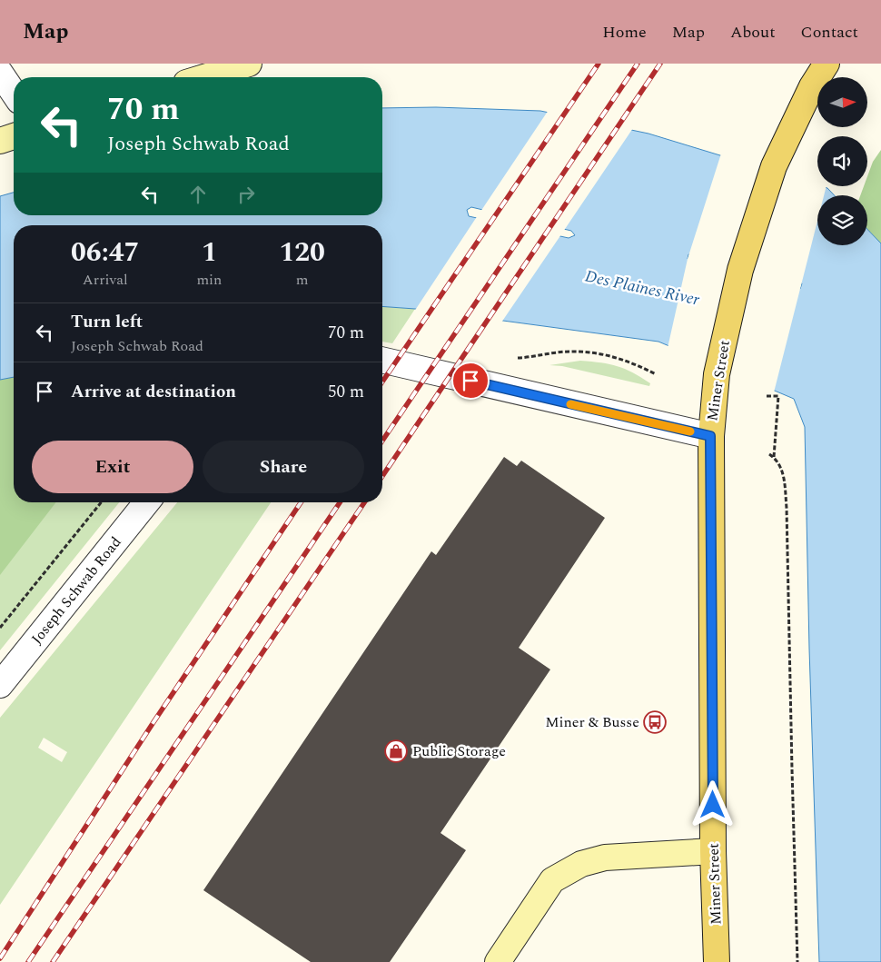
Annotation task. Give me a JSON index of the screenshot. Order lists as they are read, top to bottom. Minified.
{"streets":{"main road":["Miner Street"],"street":["Joseph Schwab Road"]},"water":["Des Plaines River"],"places":{"bus stop":["Miner & Busse"],"shop":["Public Storage"]},"north":"right","page":{"header":"Map","nav":["Home","Map","About","Contact"],"turn":["70 m","Joseph Schwab Road"],"eta":["06:47","Arrival","1","min","120","m"],"list":[{"name":"Turn left","note":"Joseph Schwab Road","value":"70 m"},{"name":"Arrive at destination","value":"50 m"}],"buttons":["Exit","Share"]}}
